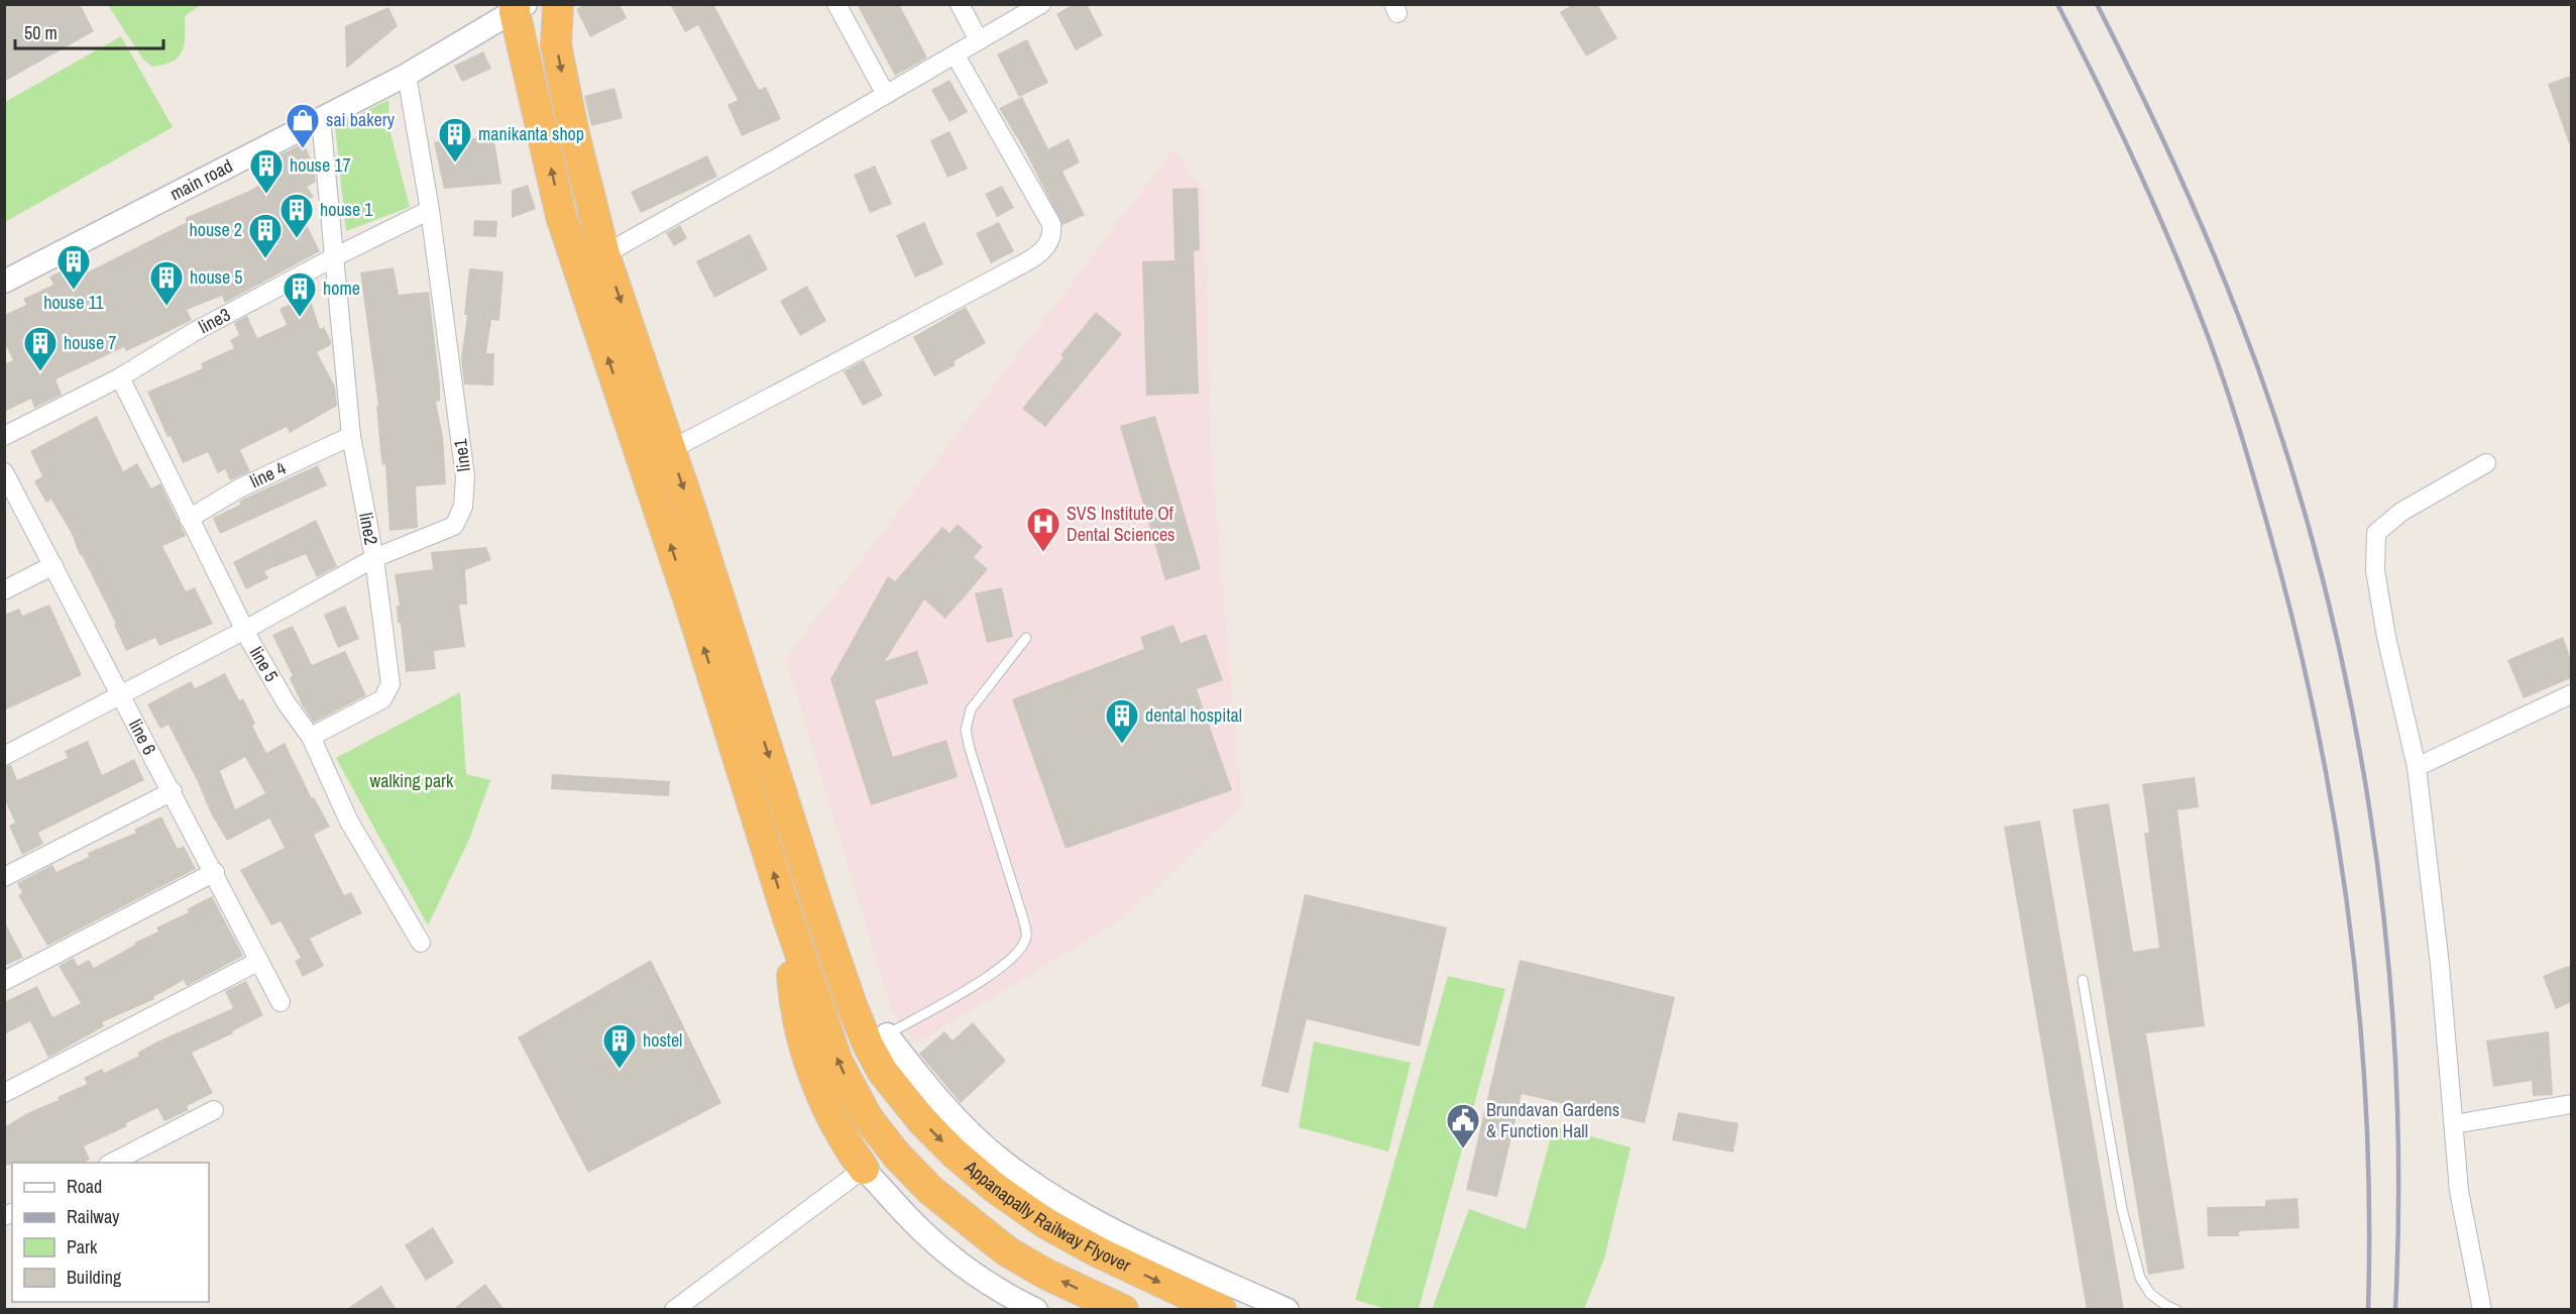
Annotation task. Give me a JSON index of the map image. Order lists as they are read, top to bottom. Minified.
{"streets":{"highway":["Appanapally Railway Flyover"],"street":["main road","line3","line1","line 4","line2","line 5","line 6"]},"crossings":[["main road","line1"],["main road","line2"],["line3","line1"],["line3","line2"],["line3","line 5"],["line1","line2"],["line 4","line2"],["line 4","line 5"],["line2","line 5"],["line2","line 6"]],"parks":["walking park"],"places":{"shop":["sai bakery"],"building":["manikanta shop","house 17","house 1","house 2","house 11","house 5","home","house 7","dental hospital","hostel"],"hospital":["SVS Institute Of Dental Sciences"],"public building":["Brundavan Gardens & Function Hall"]},"legend":["Road","Railway","Park","Building"],"scale_bar":"50 m"}
